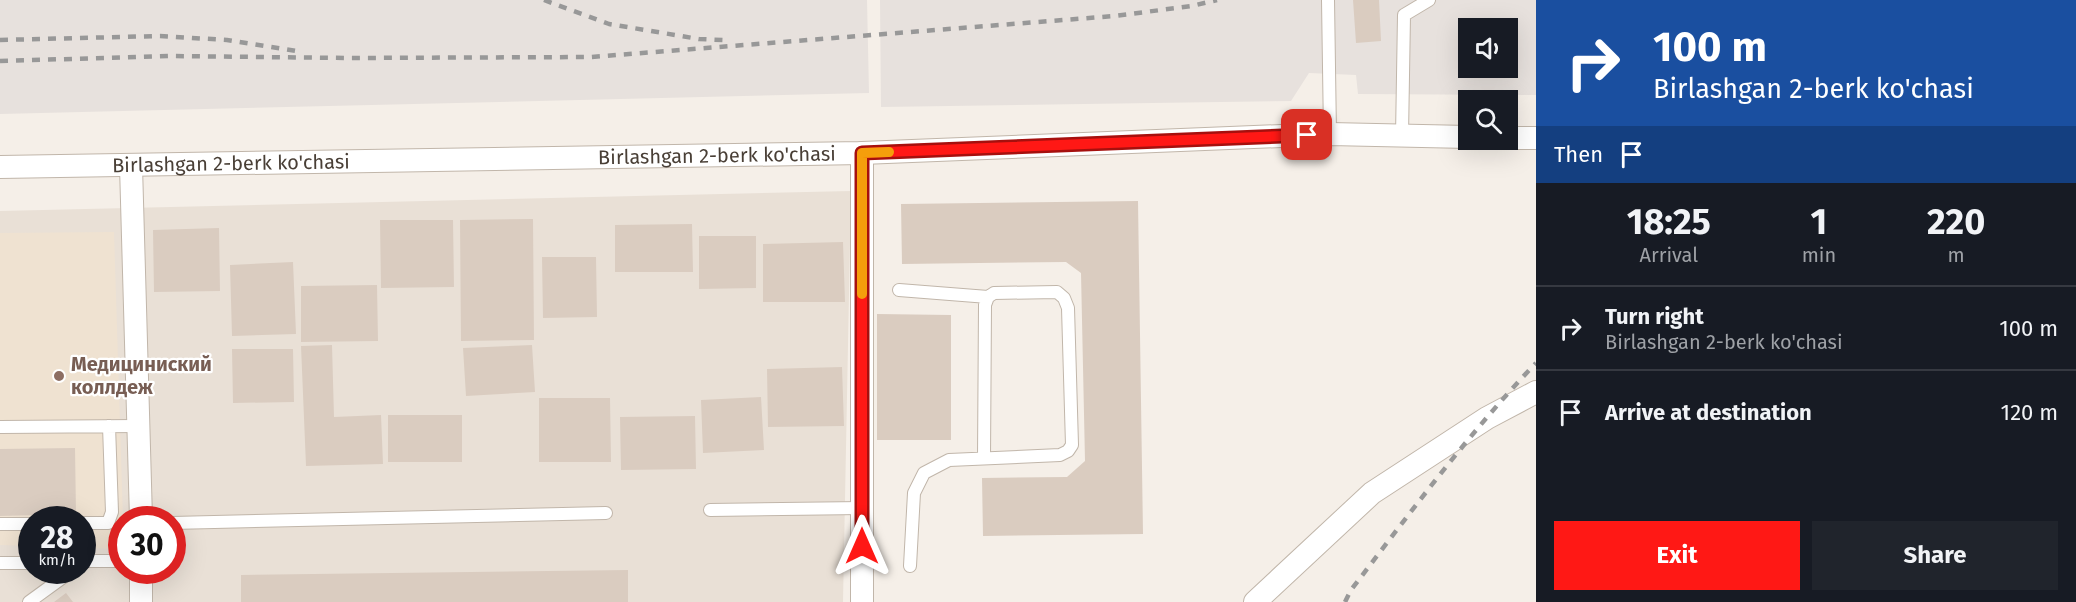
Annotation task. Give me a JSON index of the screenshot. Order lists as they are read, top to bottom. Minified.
{"streets":{"street":["Birlashgan 2-berk ko'chasi"]},"places":["Медициниский коллдеж"],"page":{"turn":["100 m","Birlashgan 2-berk ko'chasi"],"then":"Then","eta":["18:25","Arrival","1","min","220","m"],"list":[{"name":"Turn right","note":"Birlashgan 2-berk ko'chasi","value":"100 m"},{"name":"Arrive at destination","value":"120 m"}],"speed":"28 km/h","limit":"30","buttons":["Exit","Share"]}}
